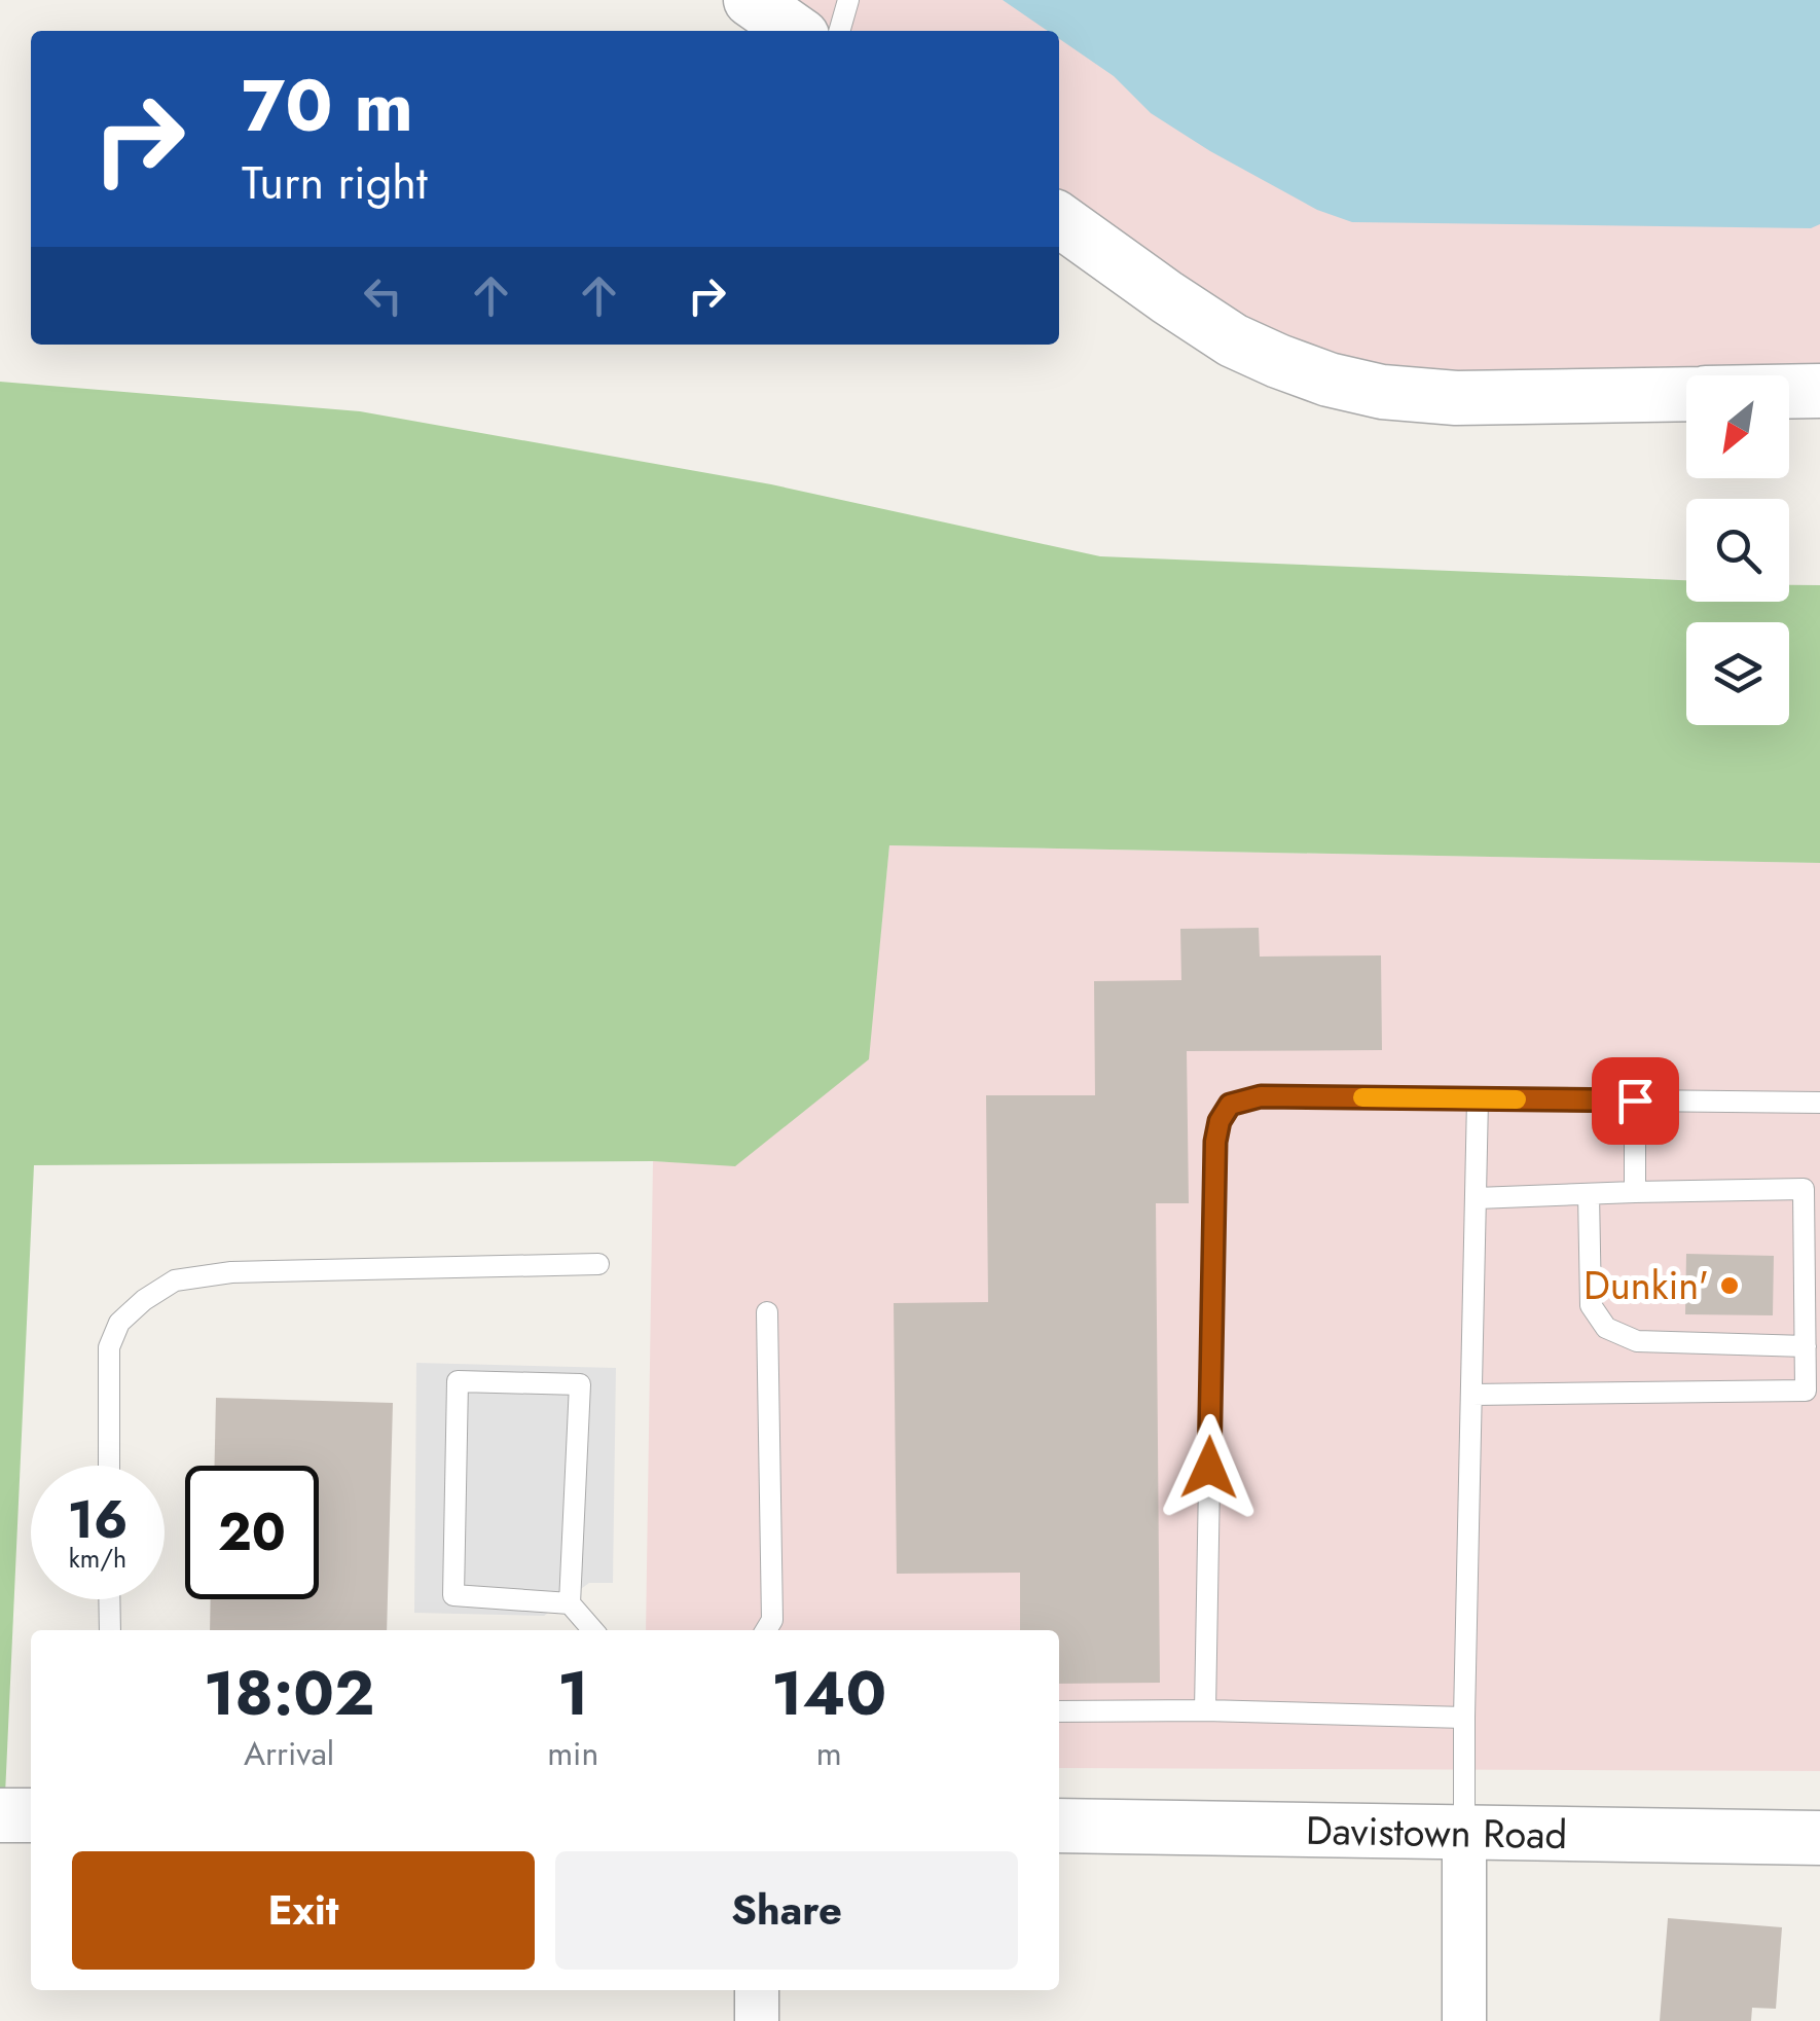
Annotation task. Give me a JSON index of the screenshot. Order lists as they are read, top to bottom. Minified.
{"streets":{"street":["Davistown Road"]},"places":["Dunkin'"],"north":"bottom left","page":{"turn":["70 m","Turn right"],"speed":"16 km/h","limit":"20","eta":["18:02","Arrival","1","min","140","m"],"buttons":["Exit","Share"]}}
